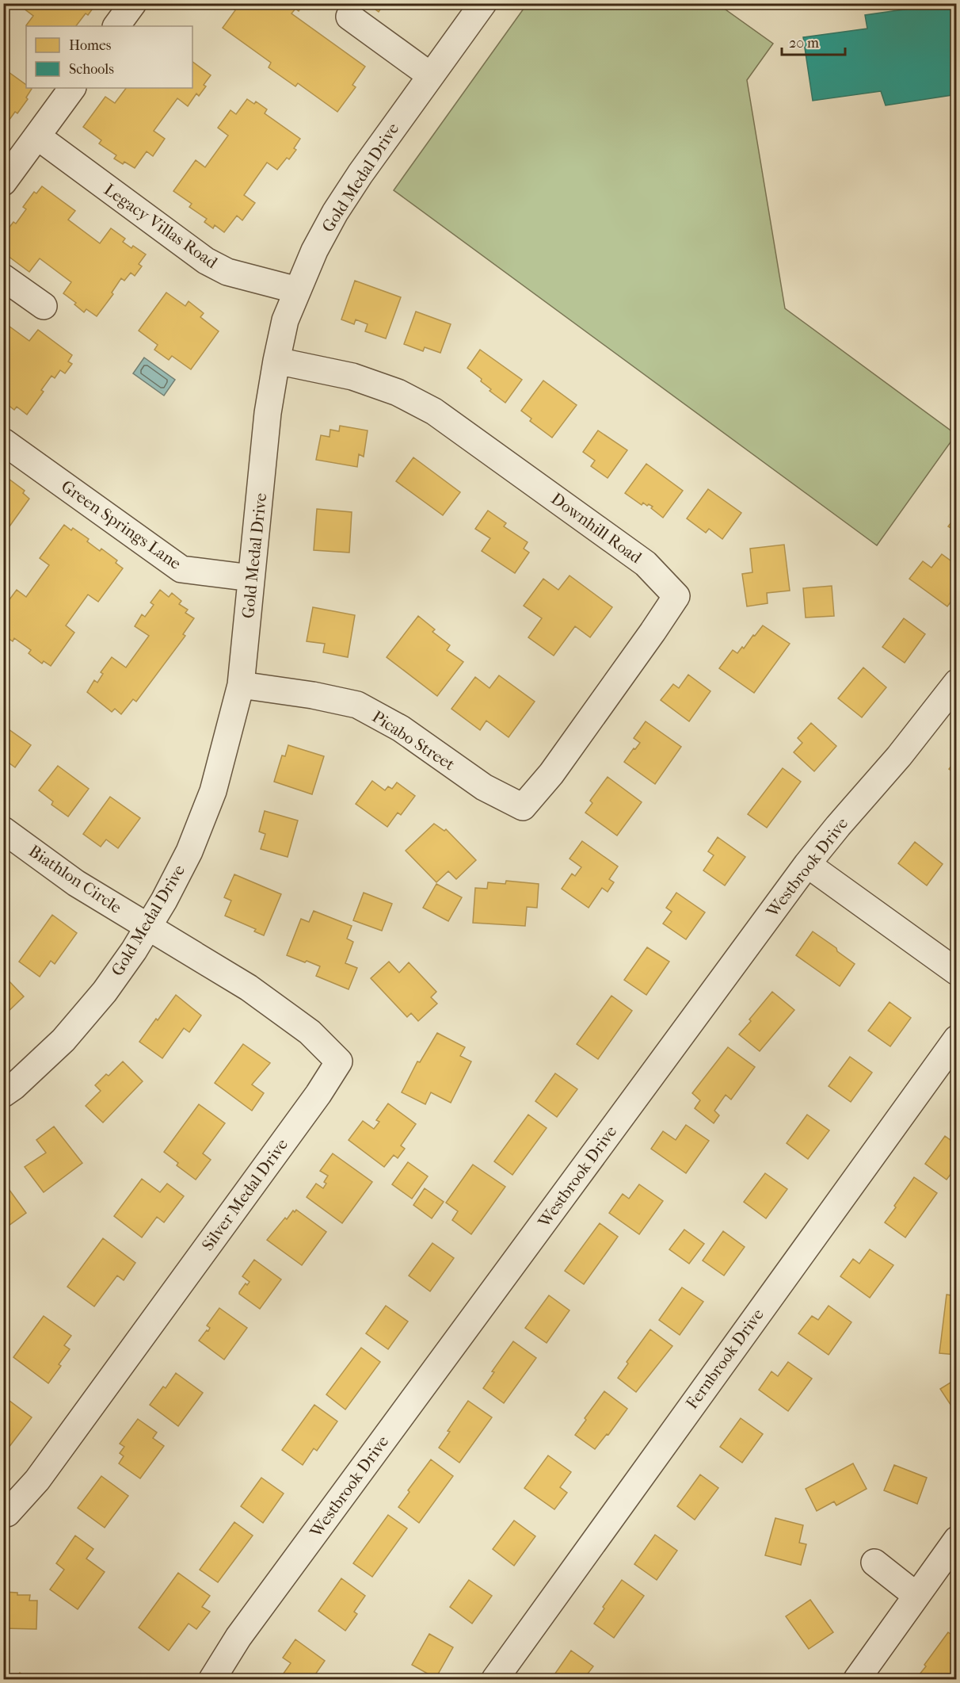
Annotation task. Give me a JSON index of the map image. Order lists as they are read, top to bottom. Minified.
{"streets":{"street":["Gold Medal Drive","Legacy Villas Road","Green Springs Lane","Downhill Road","Picabo Street","Westbrook Drive","Biathlon Circle","Silver Medal Drive","Fernbrook Drive"]},"crossings":[["Gold Medal Drive","Legacy Villas Road"],["Gold Medal Drive","Green Springs Lane"],["Gold Medal Drive","Downhill Road"],["Gold Medal Drive","Picabo Street"],["Gold Medal Drive","Biathlon Circle"],["Gold Medal Drive","Silver Medal Drive"],["Downhill Road","Picabo Street"],["Biathlon Circle","Silver Medal Drive"]],"legend":["Homes","Schools"],"scale_bar":"20 m"}
